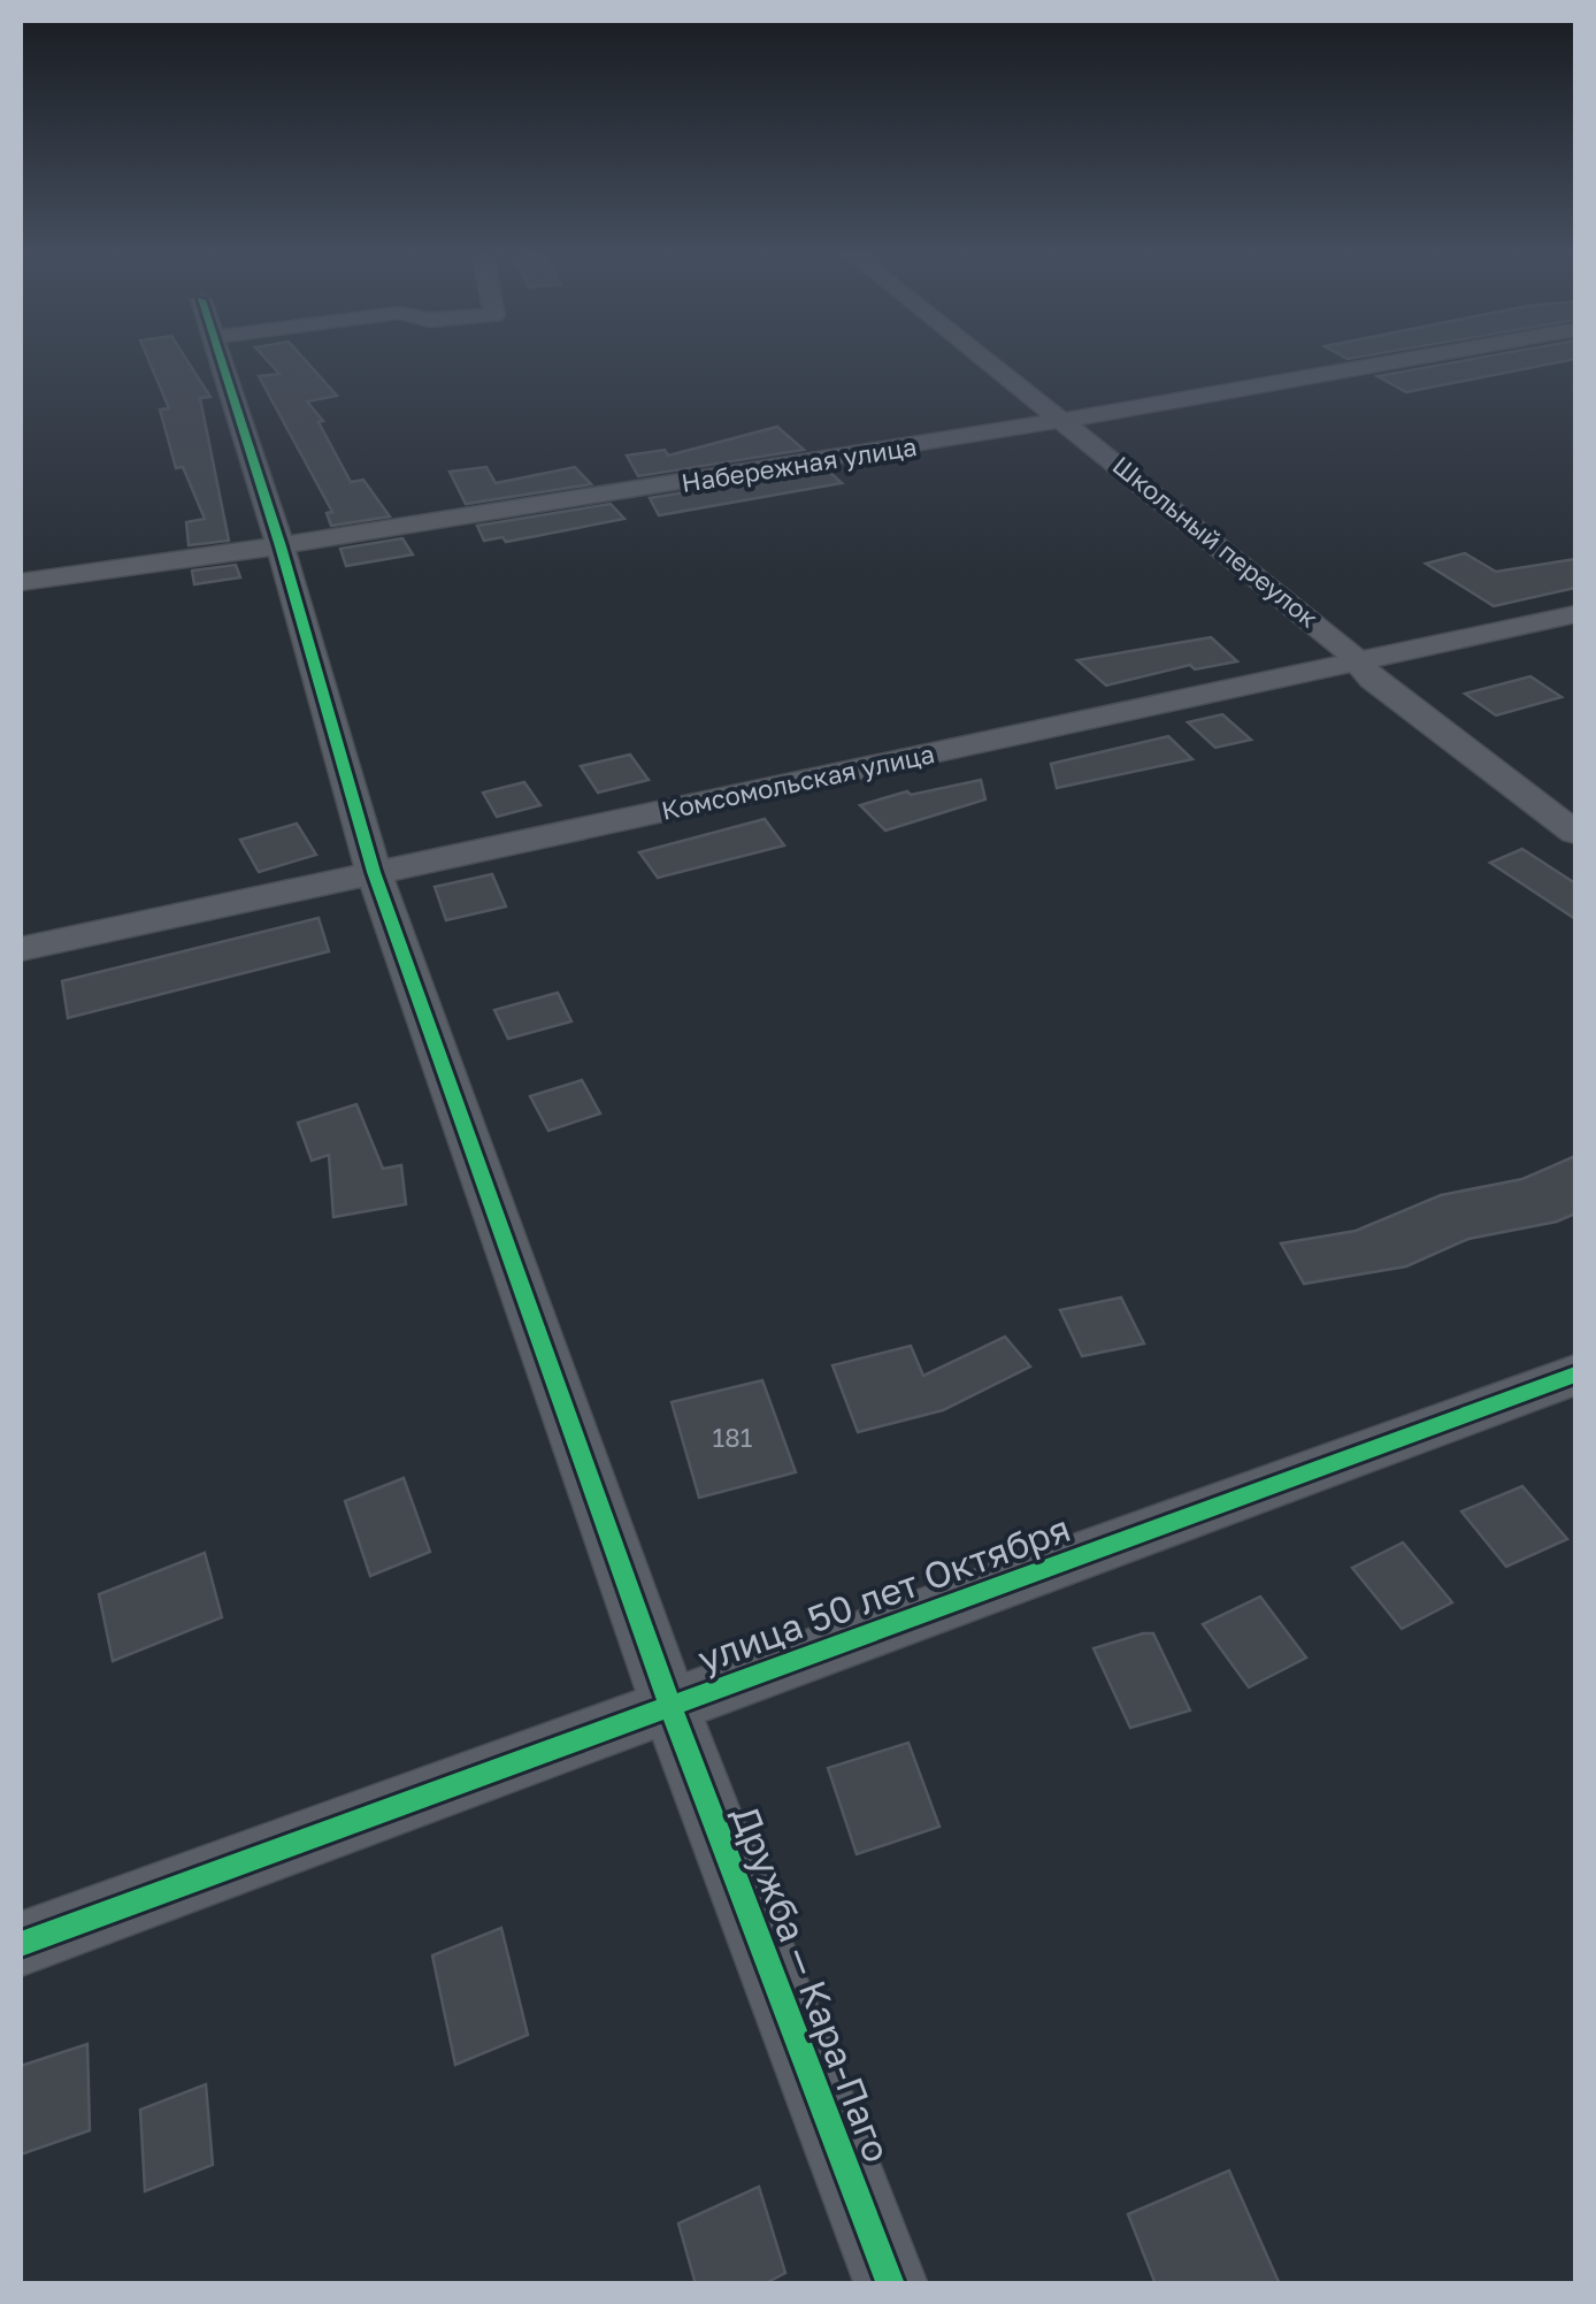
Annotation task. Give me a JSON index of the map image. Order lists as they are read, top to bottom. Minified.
{"streets":{"street":["Набережная улица","Школьный переулок","Комсомольская улица","улица 50 лет Октября","Дружба — Кара-Паго"]},"crossings":[["Набережная улица","Школьный переулок"],["Набережная улица","Дружба — Кара-Паго"],["Школьный переулок","Комсомольская улица"],["Комсомольская улица","Дружба — Кара-Паго"],["улица 50 лет Октября","Дружба — Кара-Паго"]],"house_numbers":["181"]}
